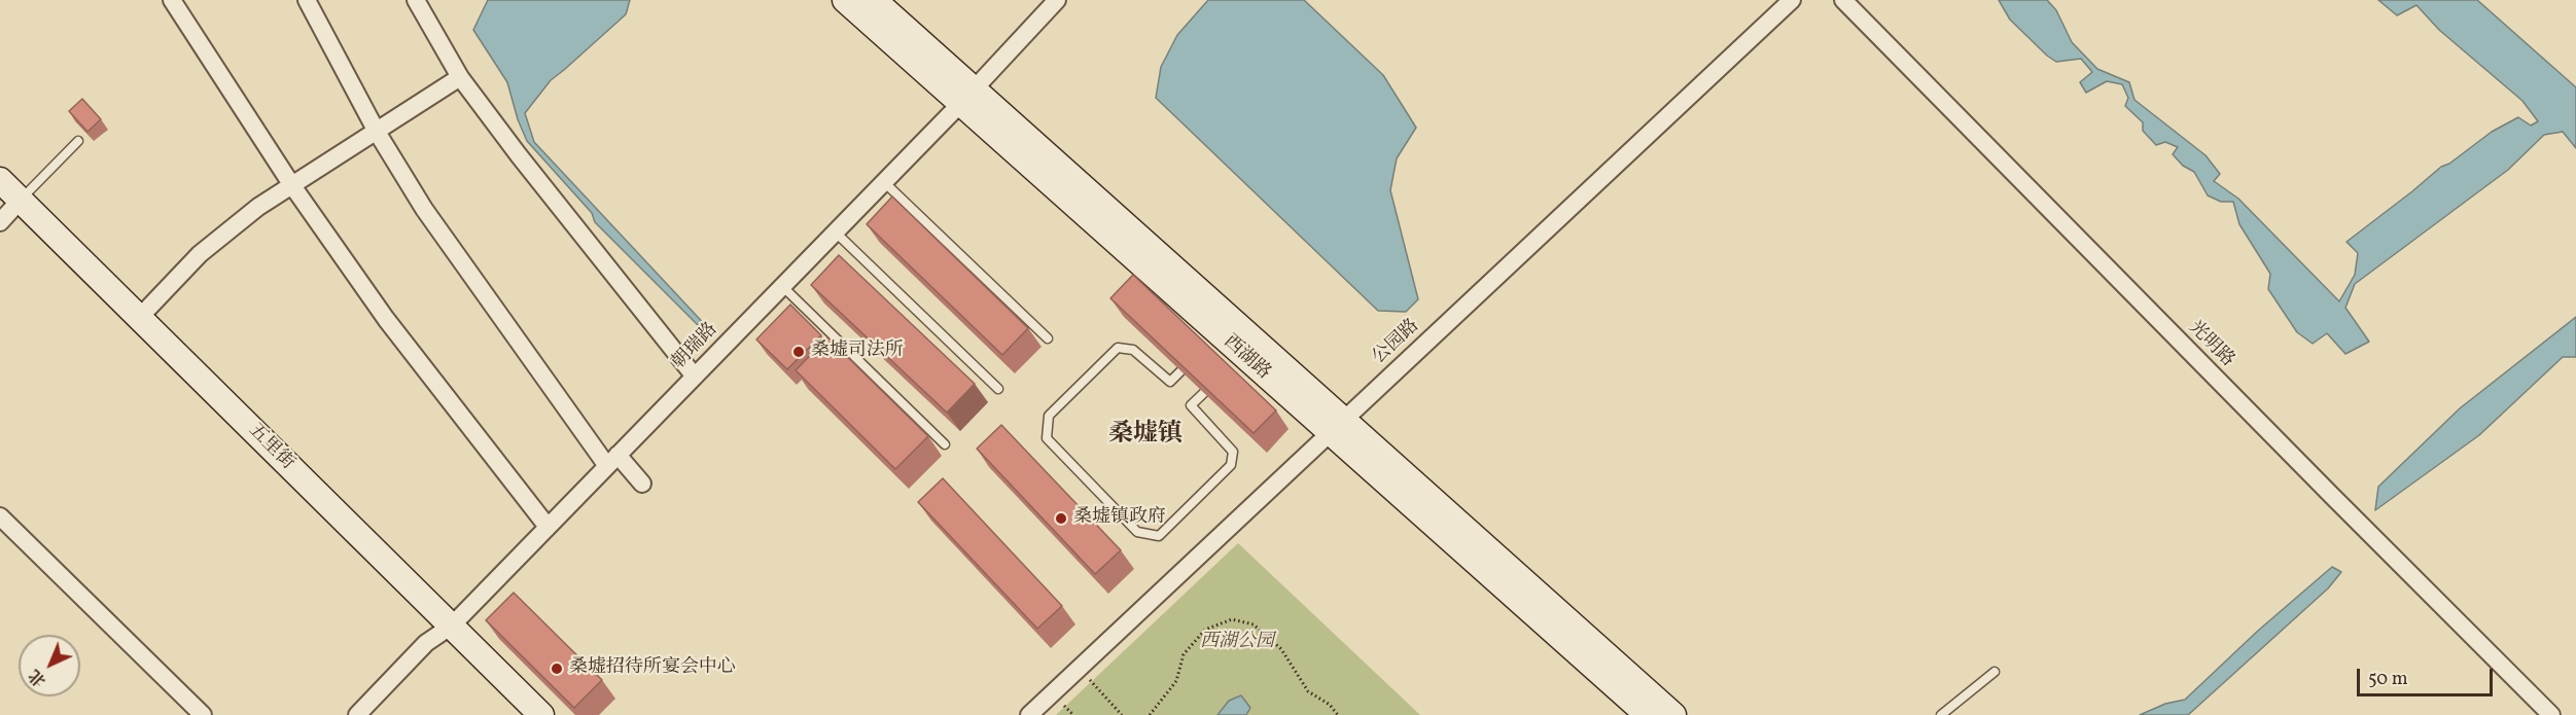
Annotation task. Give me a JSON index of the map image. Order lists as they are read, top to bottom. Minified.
{"streets":{"main road":["西湖路","五里街"],"street":["公园路","光明路","朝瑞路"]},"crossings":[["公园路","西湖路"],["朝瑞路","西湖路"],["朝瑞路","五里街"]],"districts":["桑墟镇"],"parks":["西湖公园"],"places":["桑墟司法所","桑墟镇政府","桑墟招待所宴会中心"],"scale_bar":"50 m","north":"bottom left"}
